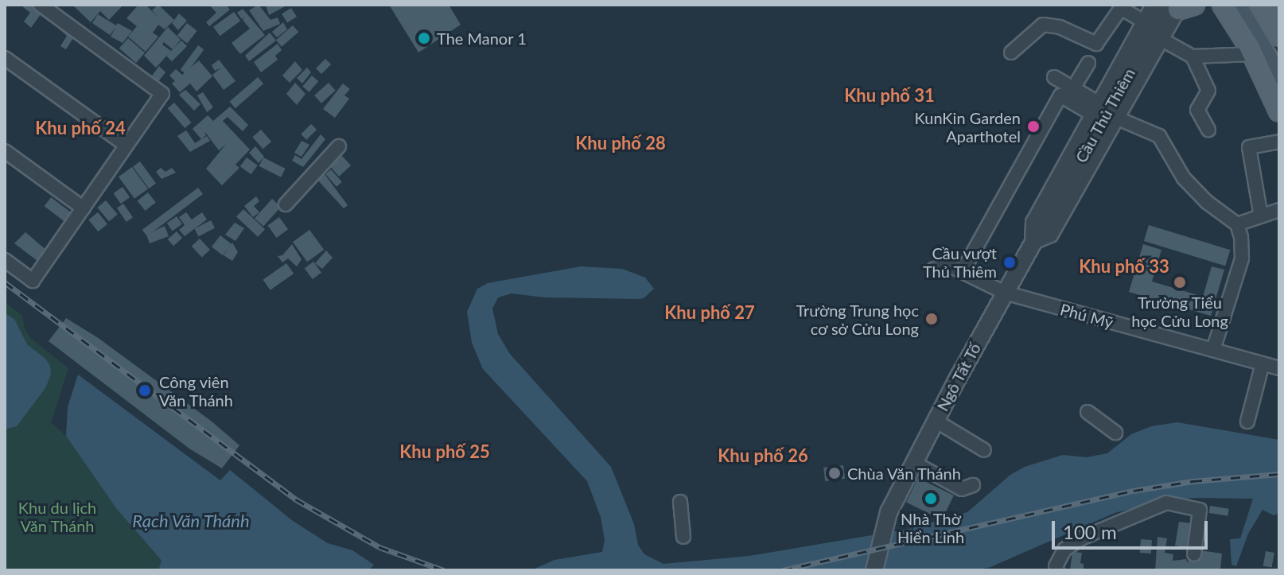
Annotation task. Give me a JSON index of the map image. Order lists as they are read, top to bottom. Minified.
{"streets":{"street":["Cầu Thủ Thiêm","Phú Mỹ","Ngô Tất Tố"]},"crossings":[["Cầu Thủ Thiêm","Ngô Tất Tố"],["Phú Mỹ","Ngô Tất Tố"]],"districts":["Khu phố 31","Khu phố 24","Khu phố 28","Khu phố 33","Khu phố 27","Khu phố 25","Khu phố 26"],"water":["Rạch Văn Thánh"],"parks":["Khu du lịch Văn Thánh"],"places":["The Manor 1","KunKin Garden Aparthotel","Cầu vượt Thủ Thiêm","Trường Tiểu học Cửu Long","Trường Trung học cơ sở Cửu Long","Công viên Văn Thánh","Chùa Văn Thánh","Nhà Thờ Hiển Linh"],"scale_bar":"100 m"}
